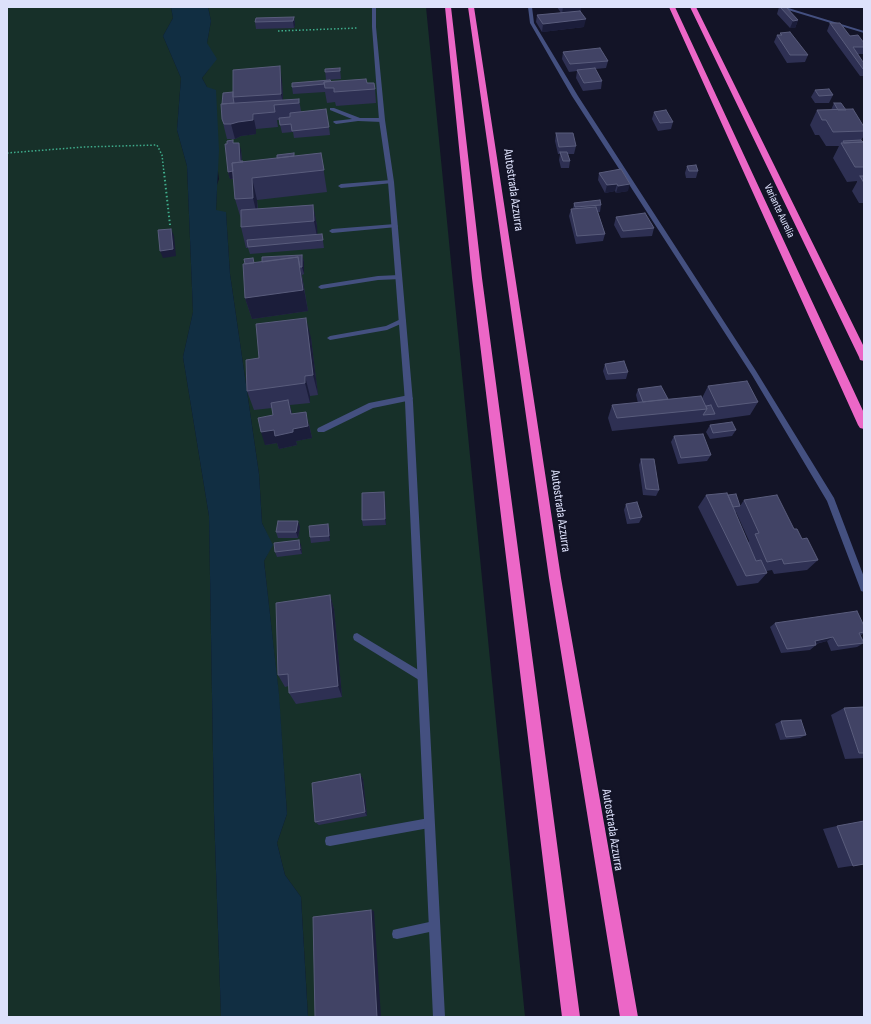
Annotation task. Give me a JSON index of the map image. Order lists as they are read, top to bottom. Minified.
{"streets":{"highway":["Autostrada Azzurra","Variante Aurelia"]}}
